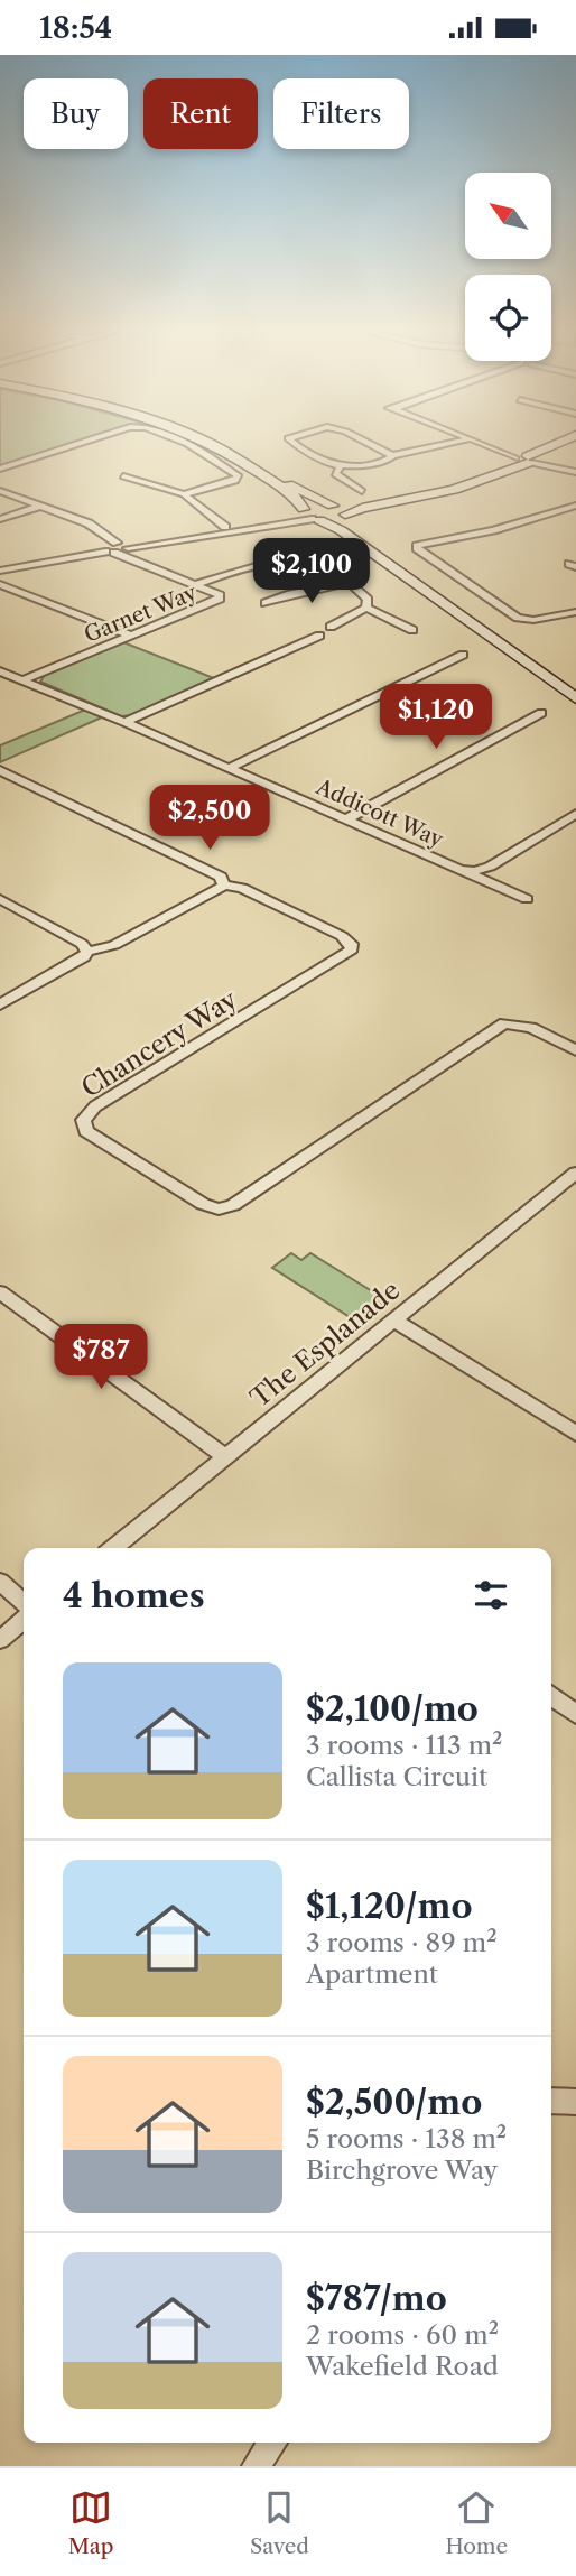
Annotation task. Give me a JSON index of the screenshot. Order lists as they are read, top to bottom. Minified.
{"streets":{"street":["Garnet Way","Addicott Way","Chancery Way","The Esplanade"]},"crossings":[["Garnet Way","Addicott Way"]],"north":"top left","page":{"status":"18:54","chip":["Buy","Rent","Filters"],"price":["$2,100","$1,120","$2,500","$787"],"heading":"4 homes","list":[{"name":"$2,100/mo","note":"3 rooms · 113 m² · Callista Circuit"},{"name":"$1,120/mo","note":"3 rooms · 89 m² · Apartment"},{"name":"$2,500/mo","note":"5 rooms · 138 m² · Birchgrove Way"},{"name":"$787/mo","note":"2 rooms · 60 m² · Wakefield Road"}],"tabs":["Map","Saved","Home"]}}
